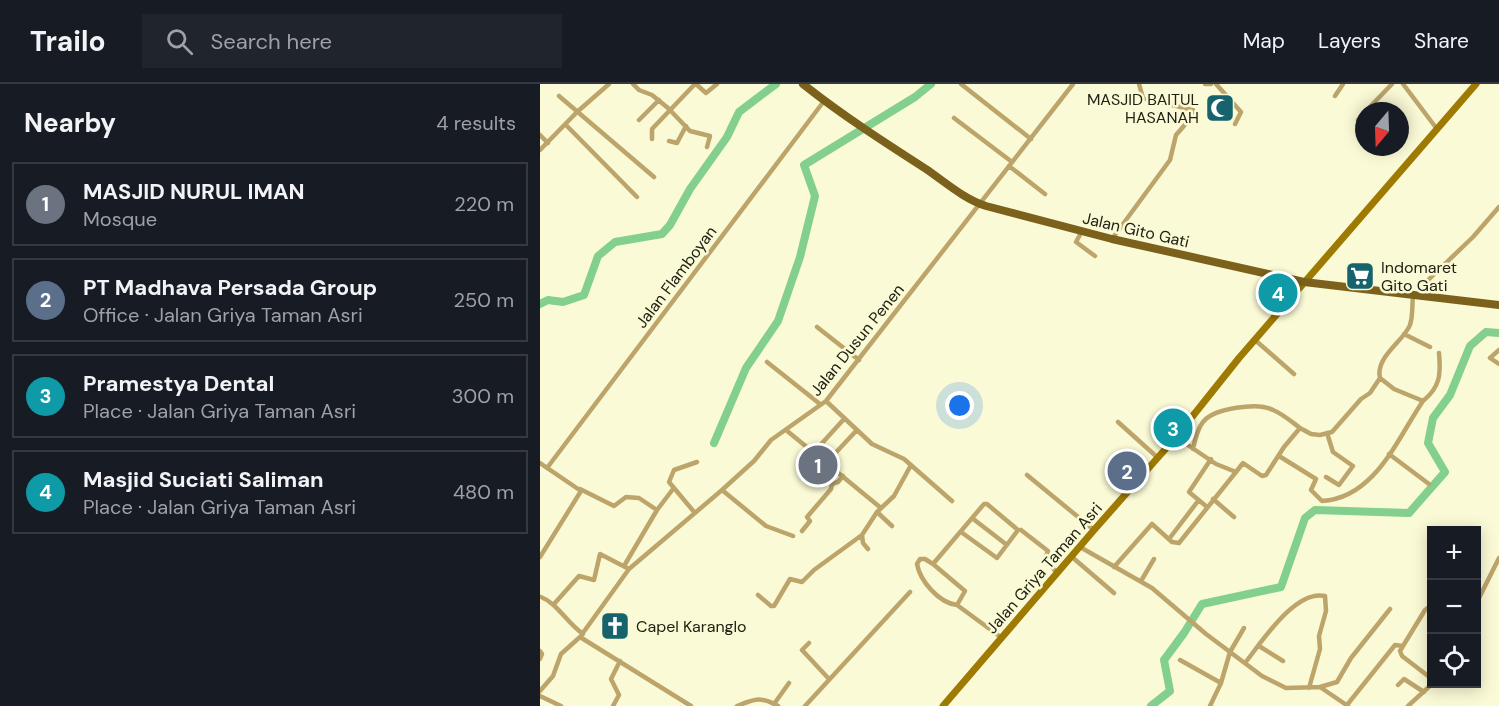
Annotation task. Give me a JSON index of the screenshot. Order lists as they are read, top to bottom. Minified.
{"streets":{"main road":["Jalan Gito Gati"],"street":["Jalan Flamboyan","Jalan Dusun Penen","Jalan Griya Taman Asri"]},"crossings":[["Jalan Gito Gati","Jalan Flamboyan"],["Jalan Gito Gati","Jalan Dusun Penen"],["Jalan Gito Gati","Jalan Griya Taman Asri"]],"places":{"mosque":["MASJID BAITUL HASANAH"],"supermarket":["Indomaret Gito Gati"],"church":["Capel Karanglo"]},"north":"bottom","page":{"header":"Trailo","search":"Search here","nav":["Map","Layers","Share"],"heading":["Nearby","4 results"],"list":[{"mark":"1","name":"MASJID NURUL IMAN","note":"Mosque","value":"220 m"},{"mark":"2","name":"PT Madhava Persada Group","note":"Office · Jalan Griya Taman Asri","value":"250 m"},{"mark":"3","name":"Pramestya Dental","note":"Place · Jalan Griya Taman Asri","value":"300 m"},{"mark":"4","name":"Masjid Suciati Saliman","note":"Place · Jalan Griya Taman Asri","value":"480 m"}],"pins":["4","3","1","2"],"map_buttons":["+","−"]}}
